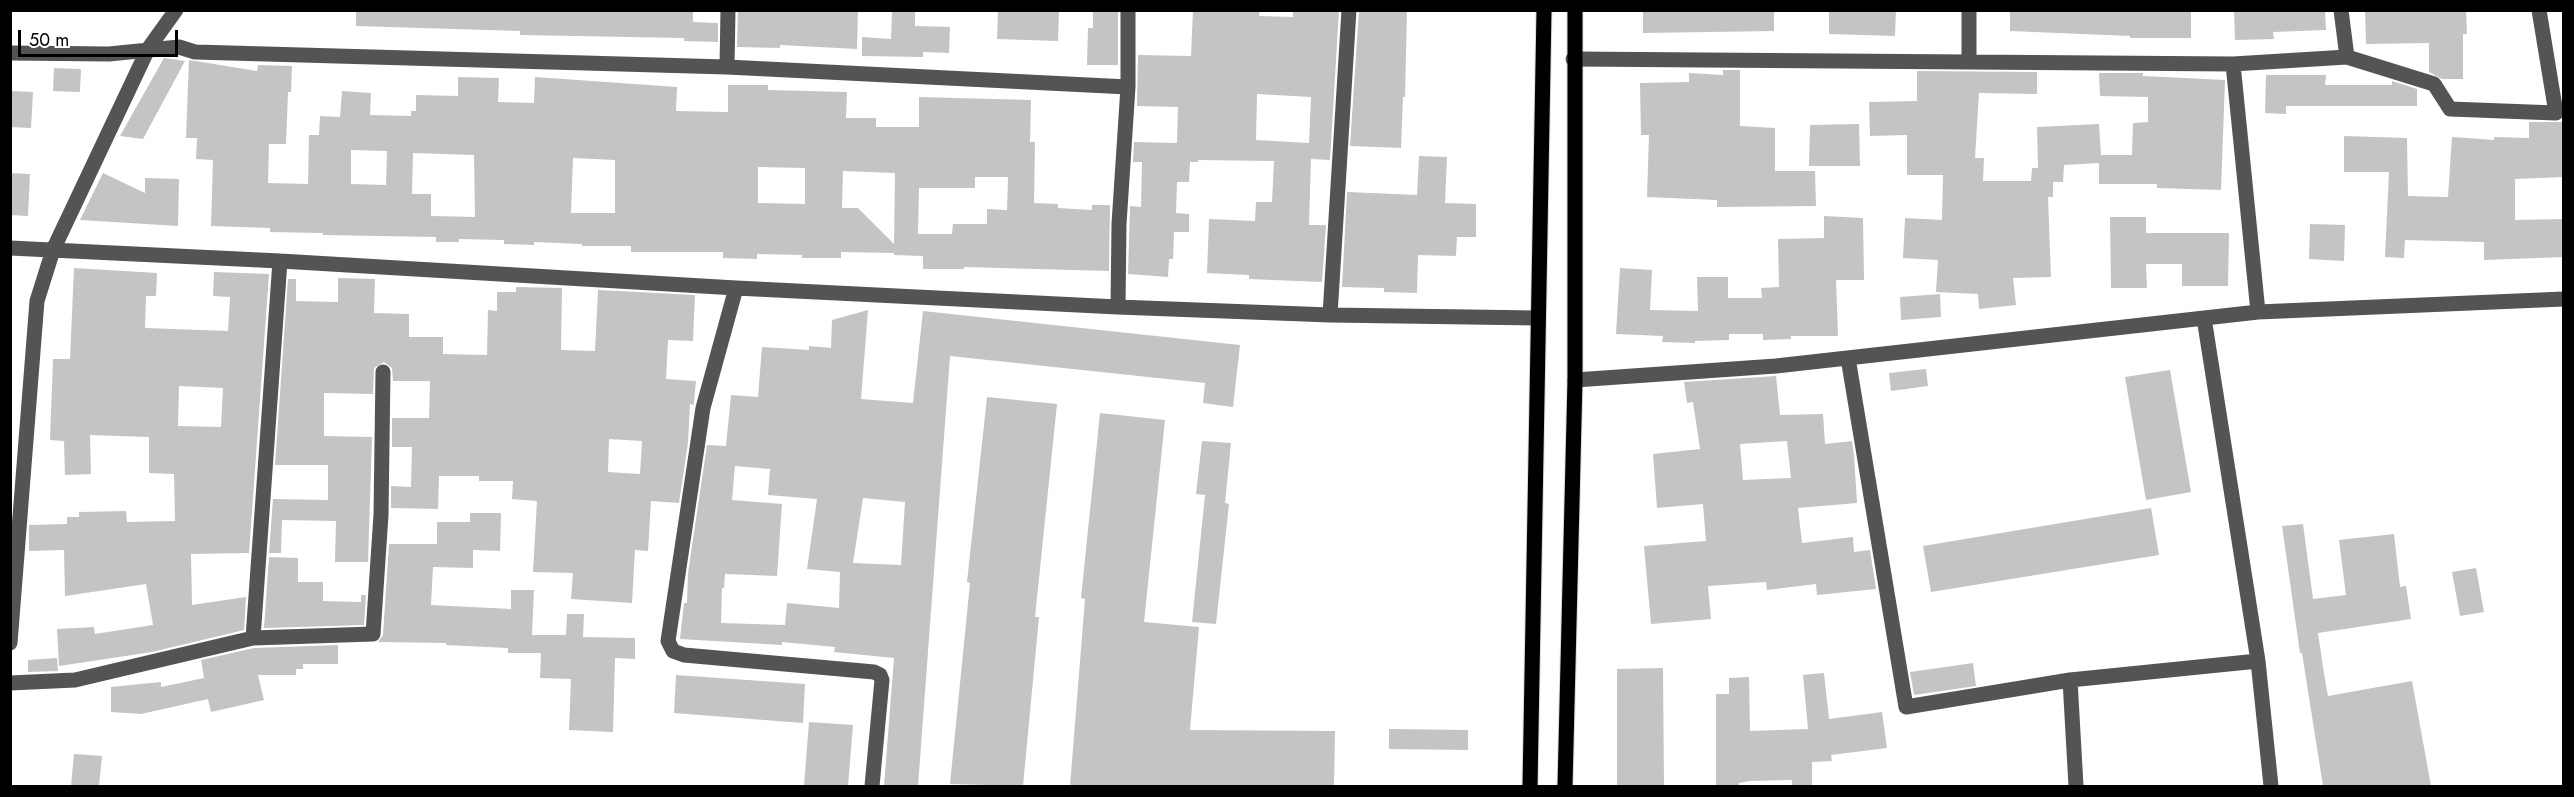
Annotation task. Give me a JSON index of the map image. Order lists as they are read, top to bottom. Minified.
{"scale_bar":"50 m"}
